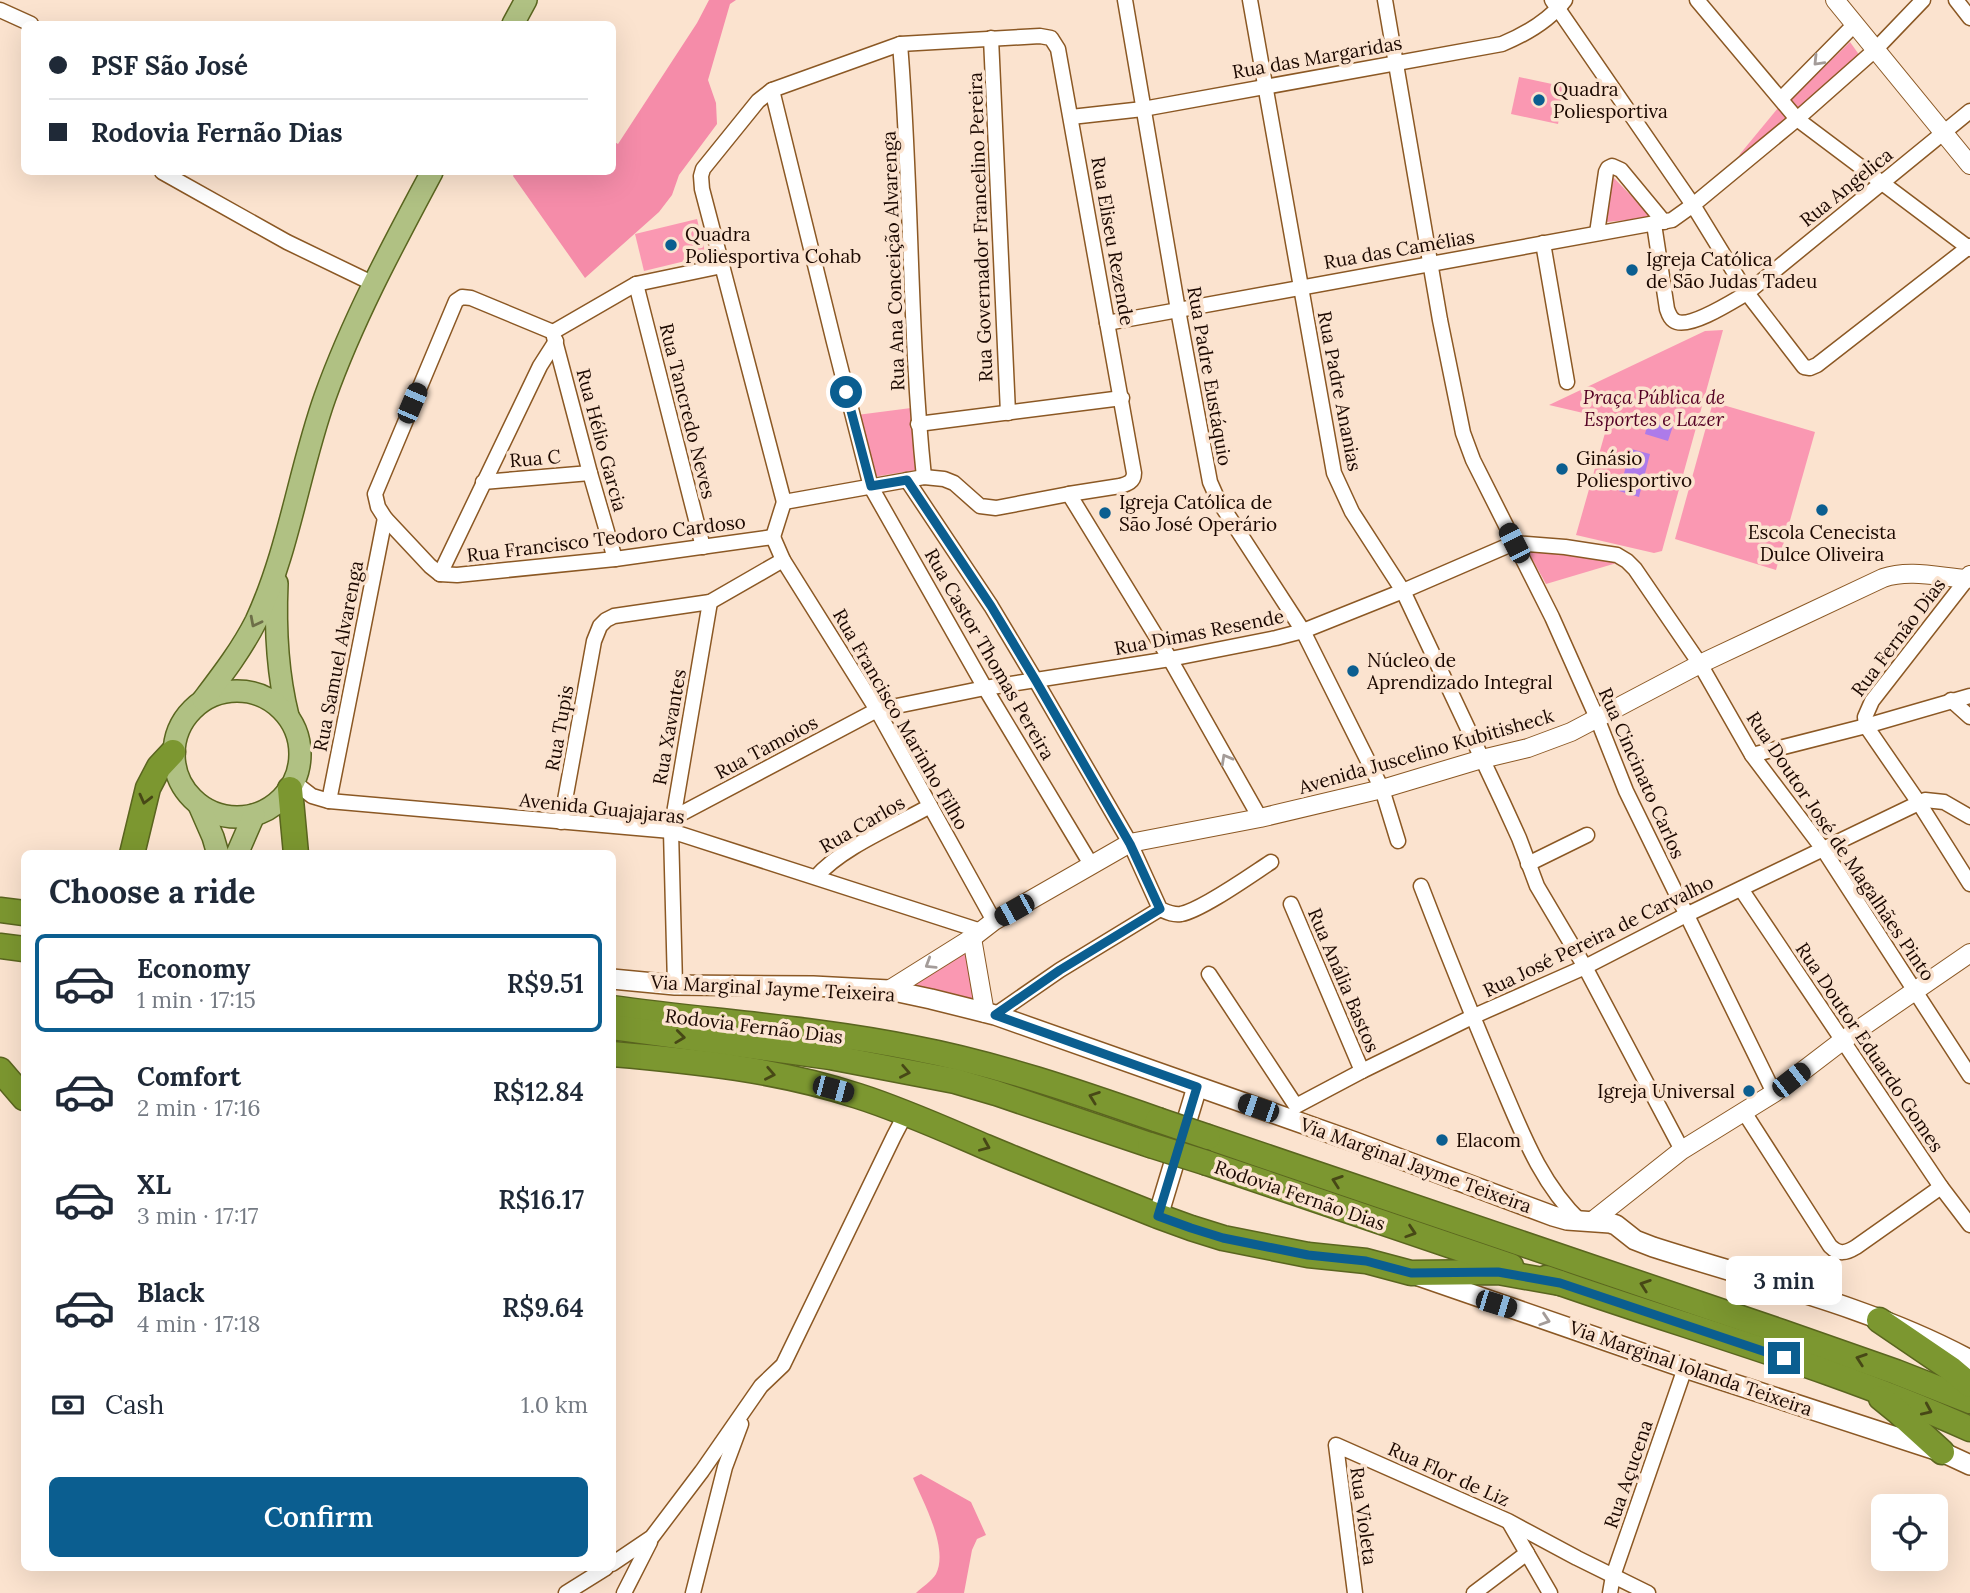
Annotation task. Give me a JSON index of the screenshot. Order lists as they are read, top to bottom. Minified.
{"streets":{"highway":["Rodovia Fernão Dias"],"main road":["Via Marginal Jayme Teixeira","Via Marginal Iolanda Teixeira"],"street":["Rua das Margaridas","Rua Angelica","Rua Governador Francelino Pereira","Rua Eliseu Rezende","Rua das Camélias","Rua Ana Conceição Alvarenga","Rua Padre Eustáquio","Rua Padre Ananias","Rua Tancredo Neves","Rua Hélio Garcia","Rua C","Rua Francisco Teodoro Cardoso","Rua Dimas Resende","Rua Fernão Dias","Rua Castor Thomas Pereira","Rua Samuel Alvarenga","Rua Francisco Marinho Filho","Rua Xavantes","Rua Tupis","Rua Tamoios","Avenida Juscelino Kubitisheck","Rua Cincinato Carlos","Avenida Guajajaras","Rua Carlos","Rua Doutor José de Magalhães Pinto","Rua José Pereira de Carvalho","Rua Anália Bastos","Rua Doutor Eduardo Gomes","Rua Flor de Liz","Rua Açucena","Rua Violeta"]},"crossings":[["Rua das Margaridas","Rua Eliseu Rezende"],["Rua das Margaridas","Rua Padre Eustáquio"],["Rua das Margaridas","Rua Padre Ananias"],["Rua das Margaridas","Rua Cincinato Carlos"],["Rua Angelica","Rua das Camélias"],["Rua Governador Francelino Pereira","Rua Eliseu Rezende"],["Rua Eliseu Rezende","Rua das Camélias"],["Rua das Camélias","Rua Padre Eustáquio"],["Rua das Camélias","Rua Padre Ananias"],["Rua das Camélias","Rua Cincinato Carlos"],["Rua Padre Eustáquio","Rua Dimas Resende"],["Rua Padre Eustáquio","Avenida Juscelino Kubitisheck"],["Rua Padre Ananias","Rua Dimas Resende"],["Rua Padre Ananias","Avenida Juscelino Kubitisheck"],["Rua Padre Ananias","Rua José Pereira de Carvalho"],["Rua Tancredo Neves","Rua Francisco Teodoro Cardoso"],["Rua Hélio Garcia","Rua C"],["Rua Hélio Garcia","Rua Francisco Teodoro Cardoso"],["Rua Francisco Teodoro Cardoso","Rua Samuel Alvarenga"],["Rua Francisco Teodoro Cardoso","Rua Francisco Marinho Filho"],["Rua Dimas Resende","Rua Castor Thomas Pereira"],["Rua Dimas Resende","Rua Francisco Marinho Filho"],["Rua Dimas Resende","Rua Tamoios"],["Rua Dimas Resende","Rua Cincinato Carlos"],["Rua Dimas Resende","Rua Doutor José de Magalhães Pinto"],["Rua Fernão Dias","Avenida Juscelino Kubitisheck"],["Rua Castor Thomas Pereira","Avenida Juscelino Kubitisheck"],["Rua Samuel Alvarenga","Avenida Guajajaras"],["Rua Francisco Marinho Filho","Rua Tamoios"],["Rua Francisco Marinho Filho","Avenida Juscelino Kubitisheck"],["Rua Francisco Marinho Filho","Avenida Guajajaras"],["Rua Francisco Marinho Filho","Rua Carlos"],["Rua Xavantes","Rua Tupis"],["Rua Xavantes","Rua Tamoios"],["Rua Xavantes","Avenida Guajajaras"],["Rua Xavantes","Via Marginal Jayme Teixeira"],["Rua Tupis","Avenida Guajajaras"],["Rua Tamoios","Avenida Guajajaras"],["Avenida Juscelino Kubitisheck","Rua Cincinato Carlos"],["Avenida Juscelino Kubitisheck","Avenida Guajajaras"],["Avenida Juscelino Kubitisheck","Rua Doutor José de Magalhães Pinto"],["Avenida Juscelino Kubitisheck","Via Marginal Jayme Teixeira"],["Rua Cincinato Carlos","Rua Doutor José de Magalhães Pinto"],["Rua Cincinato Carlos","Rua José Pereira de Carvalho"],["Avenida Guajajaras","Rua Carlos"],["Rua Doutor José de Magalhães Pinto","Rua José Pereira de Carvalho"],["Rua José Pereira de Carvalho","Rua Anália Bastos"],["Rua José Pereira de Carvalho","Rua Doutor Eduardo Gomes"],["Via Marginal Iolanda Teixeira","Rua Açucena"],["Rua Flor de Liz","Rua Violeta"]],"one_way":["Via Marginal Iolanda Teixeira"],"parks":["Praça Pública de Esportes e Lazer"],"places":["Quadra Poliesportiva","Quadra Poliesportiva Cohab","Igreja Católica de São Judas Tadeu","Ginásio Poliesportivo","Escola Cenecista Dulce Oliveira","Igreja Católica de São José Operário","Núcleo de Aprendizado Integral","Igreja Universal","Elacom"],"page":{"banner":["PSF São José","Rodovia Fernão Dias"],"heading":"Choose a ride","list":[{"name":"Economy","note":"1 min · 17:15","value":"R$9.51"},{"name":"Comfort","note":"2 min · 17:16","value":"R$12.84"},{"name":"XL","note":"3 min · 17:17","value":"R$16.17"},{"name":"Black","note":"4 min · 17:18","value":"R$9.64"}],"bubble":"3 min","pay":["Cash","1.0 km"],"buttons":"Confirm"}}
